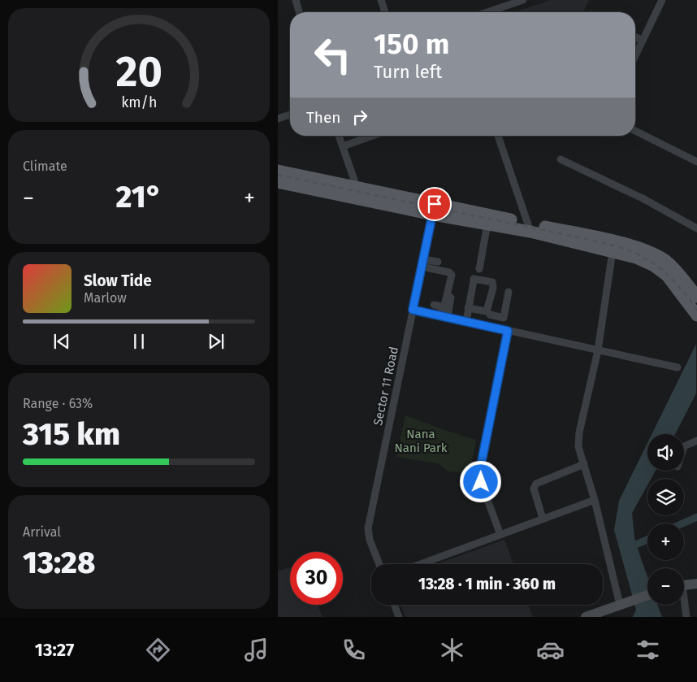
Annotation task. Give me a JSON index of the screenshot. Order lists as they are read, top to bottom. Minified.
{"streets":{"street":["Sector 11 Road"]},"parks":["Nana Nani Park"],"page":{"turn":["150 m","Turn left"],"then":"Then","tile":["Climate",["Range · 63%","315 km"],["Arrival","13:28"]],"heat":["−","21°","+"],"song":["Slow Tide","Marlow"],"map_buttons":["+","−"],"limit":"30","trip":"13:28 · 1 min · 360 m","tabs":"13:27","gauge":["20","km/h"]}}
